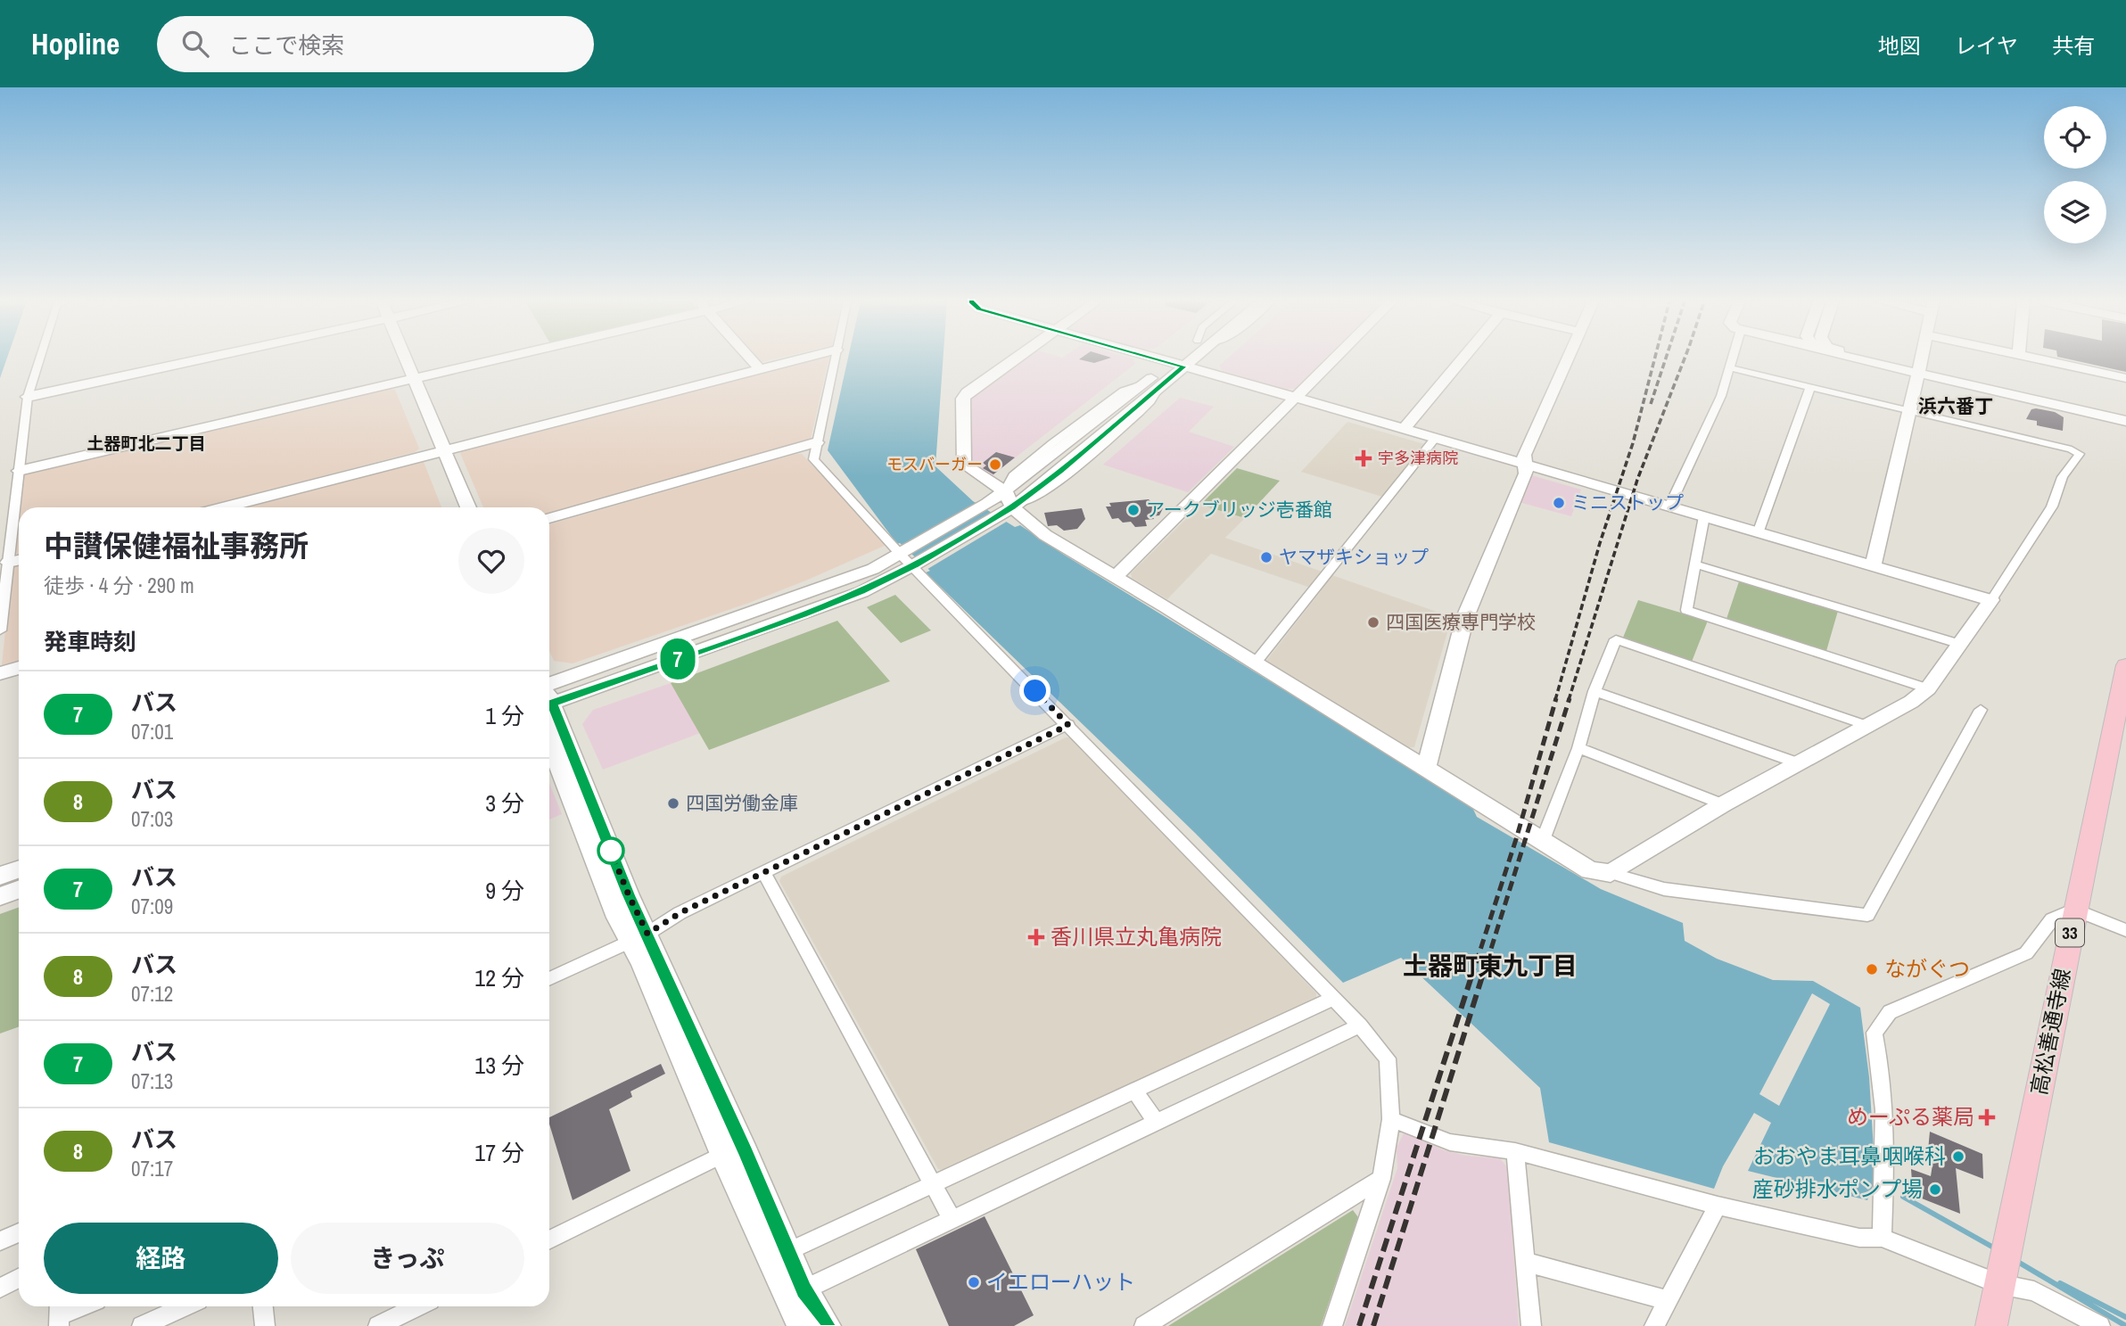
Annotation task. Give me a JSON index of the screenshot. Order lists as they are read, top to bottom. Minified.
{"streets":{"main road":["33","高松善通寺線"]},"districts":["浜六番丁","土器町北二丁目","土器町東九丁目"],"places":{"health":["宇多津病院","香川県立丸亀病院","めーぷる薬局"],"other":["モスバーガー","ミニストップ","アークブリッジ壱番館","ヤマザキショップ","四国医療専門学校","四国労働金庫","ながぐつ","おおやま耳鼻咽喉科","産砂排水ポンプ場","イエローハット"]},"lines":["bus line 7"],"page":{"header":"Hopline","search":"ここで検索","nav":["地図","レイヤ","共有"],"on_map":"7","heading":[["中讃保健福祉事務所","徒歩 · 4 分 · 290 m"],"発車時刻"],"list":[{"mark":"7","name":"バス","note":"07:01","value":"1 分"},{"mark":"8","name":"バス","note":"07:03","value":"3 分"},{"mark":"7","name":"バス","note":"07:09","value":"9 分"},{"mark":"8","name":"バス","note":"07:12","value":"12 分"},{"mark":"7","name":"バス","note":"07:13","value":"13 分"},{"mark":"8","name":"バス","note":"07:17","value":"17 分"}],"buttons":["経路","きっぷ"]}}
